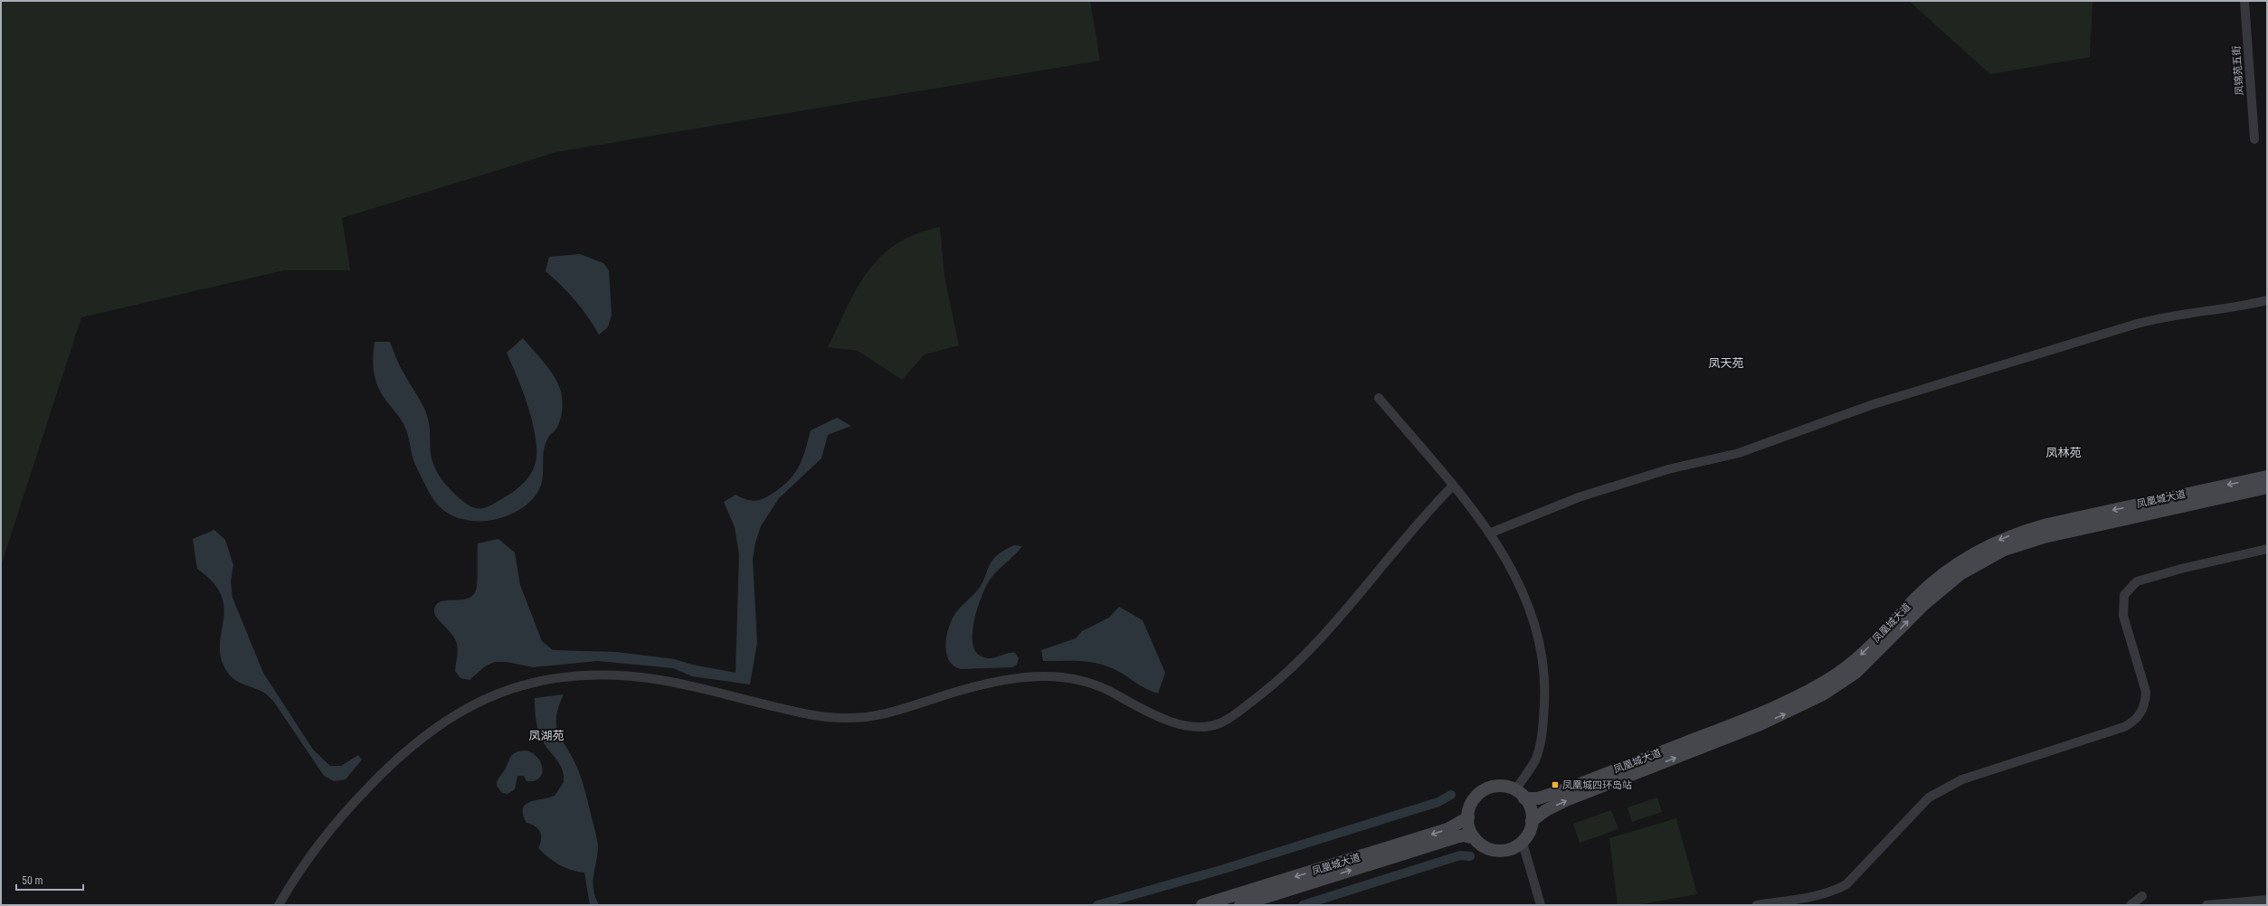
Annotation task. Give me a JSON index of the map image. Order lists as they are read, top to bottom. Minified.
{"streets":{"main road":["凤凰城大道"],"street":["凤锦苑五街"]},"districts":["凤天苑","凤林苑","凤湖苑"],"places":{"transit":["凤凰城四环岛站"]},"scale_bar":"50 m"}
